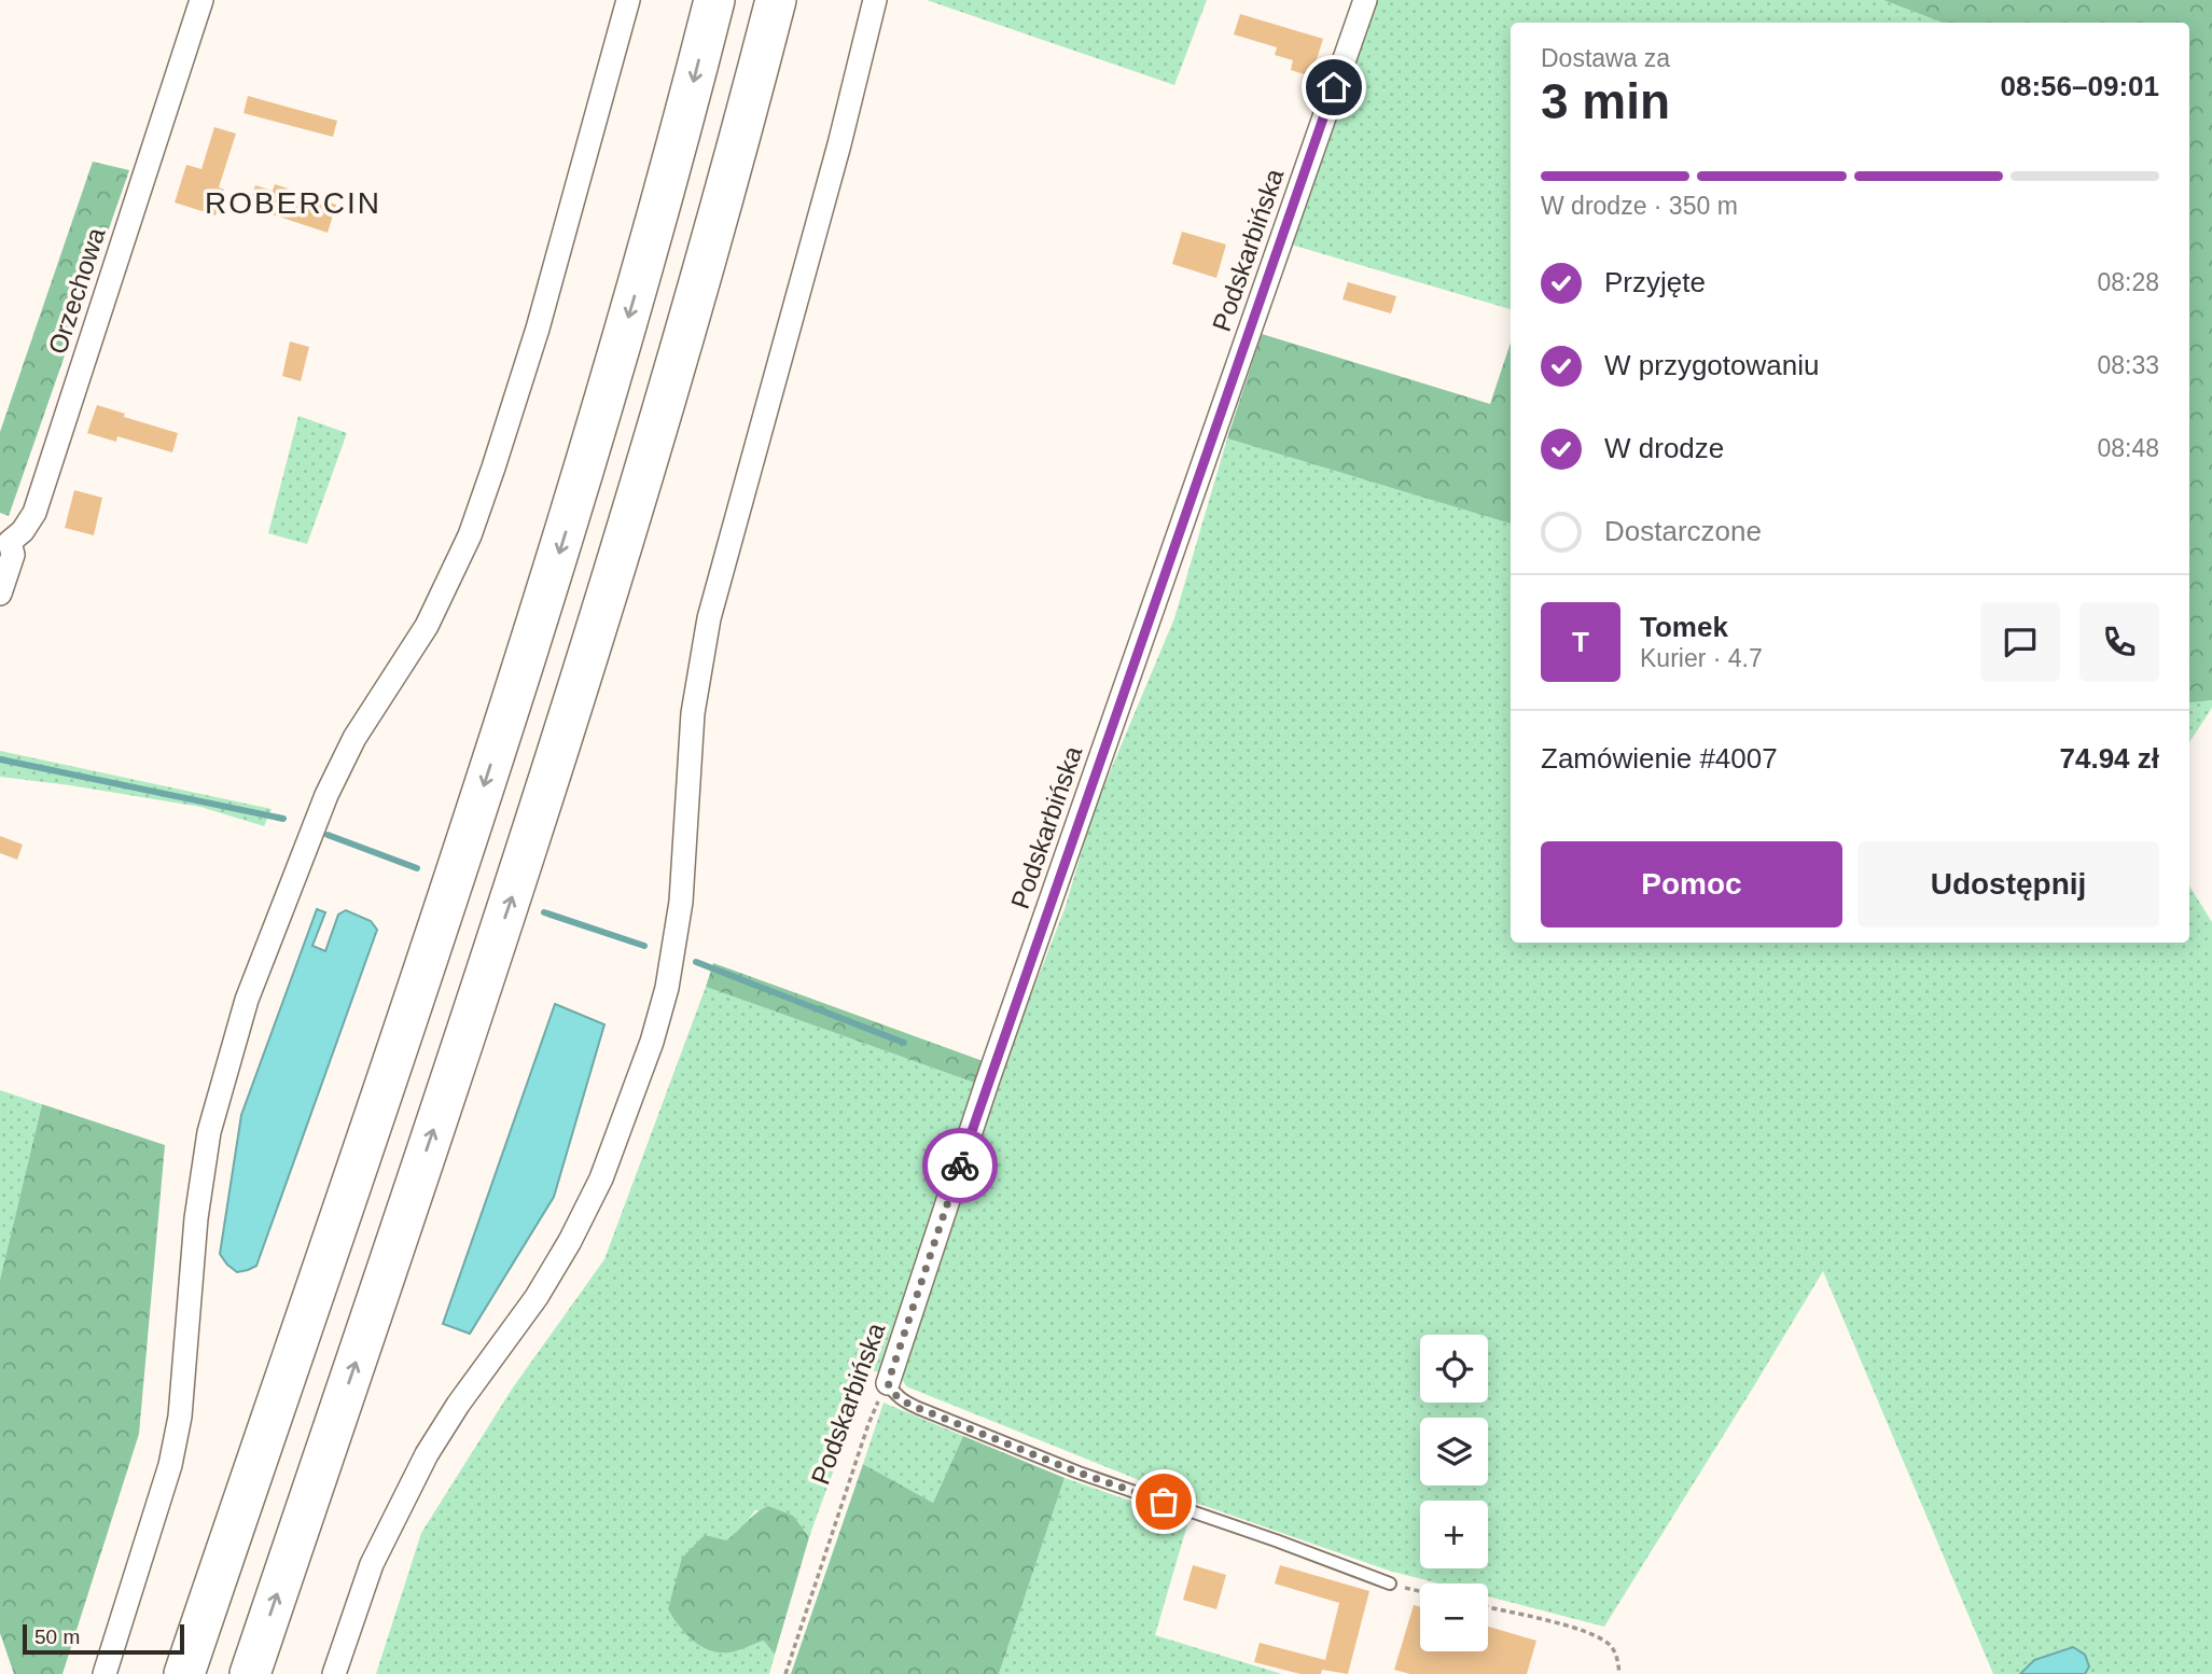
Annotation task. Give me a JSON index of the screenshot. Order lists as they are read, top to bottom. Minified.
{"streets":{"street":["Podskarbińska","Orzechowa"]},"districts":["ROBERCIN"],"scale_bar":"50 m","page":{"heading":["3 min","Dostawa za","08:56–09:01"],"panel":["Tomek","Kurier · 4.7","Zamówienie #4007","74.94 zł"],"bar":"W drodze · 350 m","list":[["Przyjęte","08:28"],["W przygotowaniu","08:33"],["W drodze","08:48"],"Dostarczone"],"round":"T","buttons":["Pomoc","Udostępnij"],"map_buttons":["+","−"],"scale":"50 m"}}
